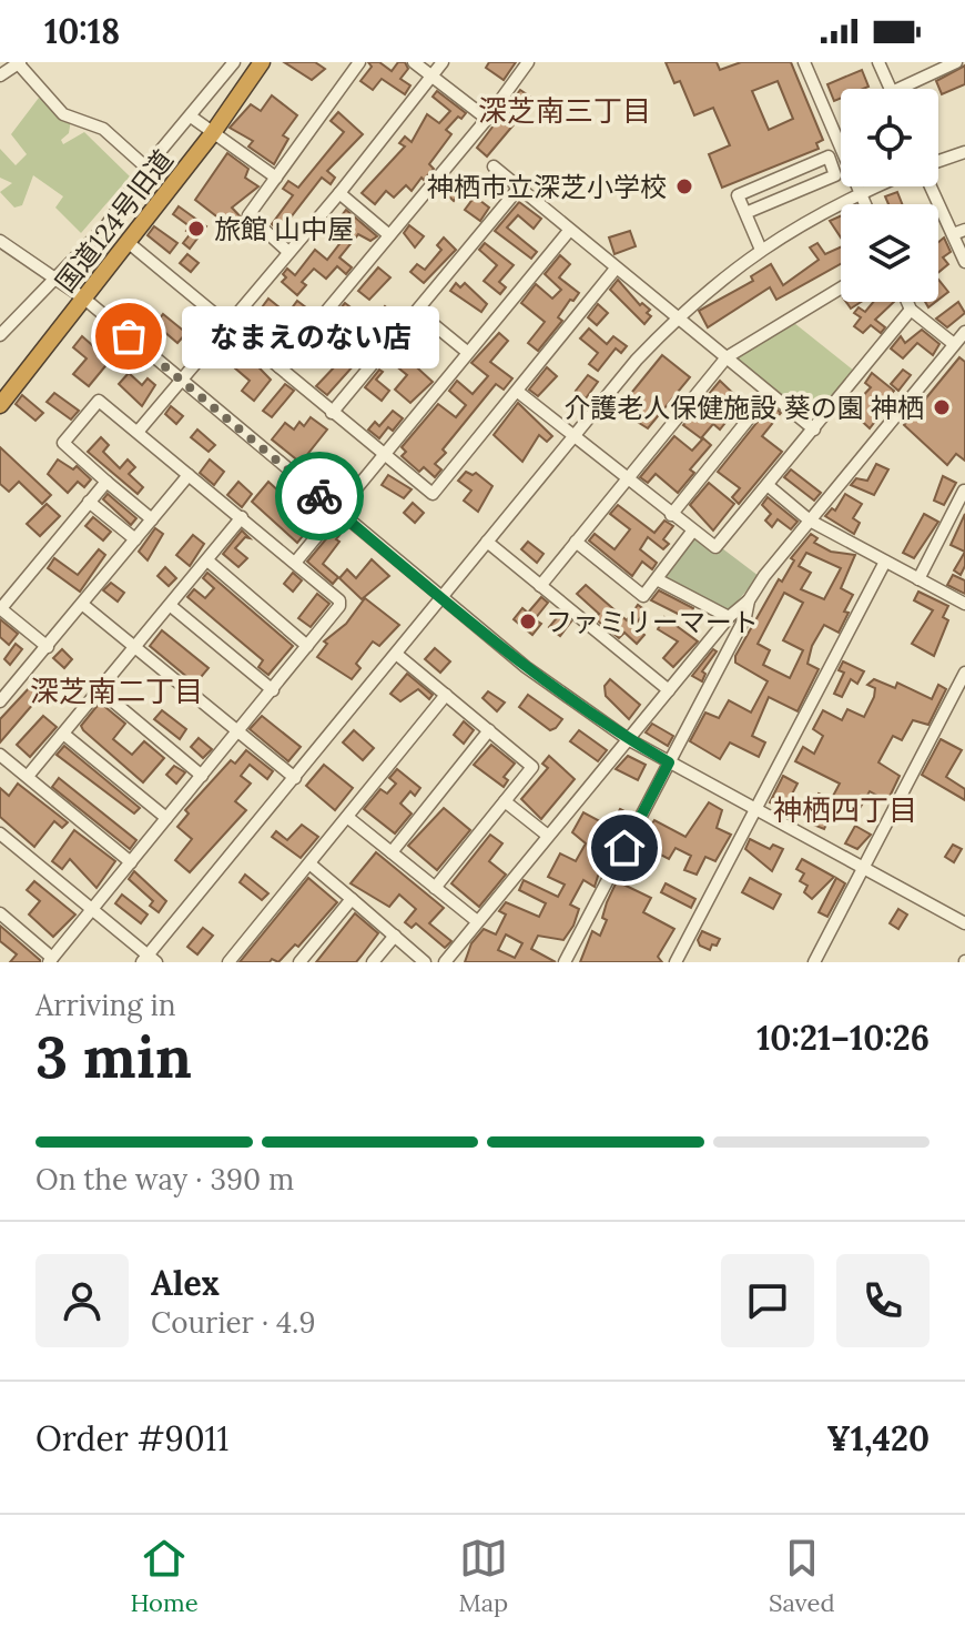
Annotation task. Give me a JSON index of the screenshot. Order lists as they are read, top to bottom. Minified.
{"streets":{"highway":["国道124号旧道"]},"districts":["深芝南三丁目","深芝南二丁目","神栖四丁目"],"places":["神栖市立深芝小学校","旅館 山中屋","なまえのない店","介護老人保健施設 葵の園 神栖","ファミリーマート"],"page":{"status":"10:18","bubble":"なまえのない店","heading":["3 min","Arriving in","10:21–10:26"],"panel":["Alex","Courier · 4.9","Order #9011","¥1,420"],"bar":"On the way · 390 m","tabs":["Home","Map","Saved"]}}
